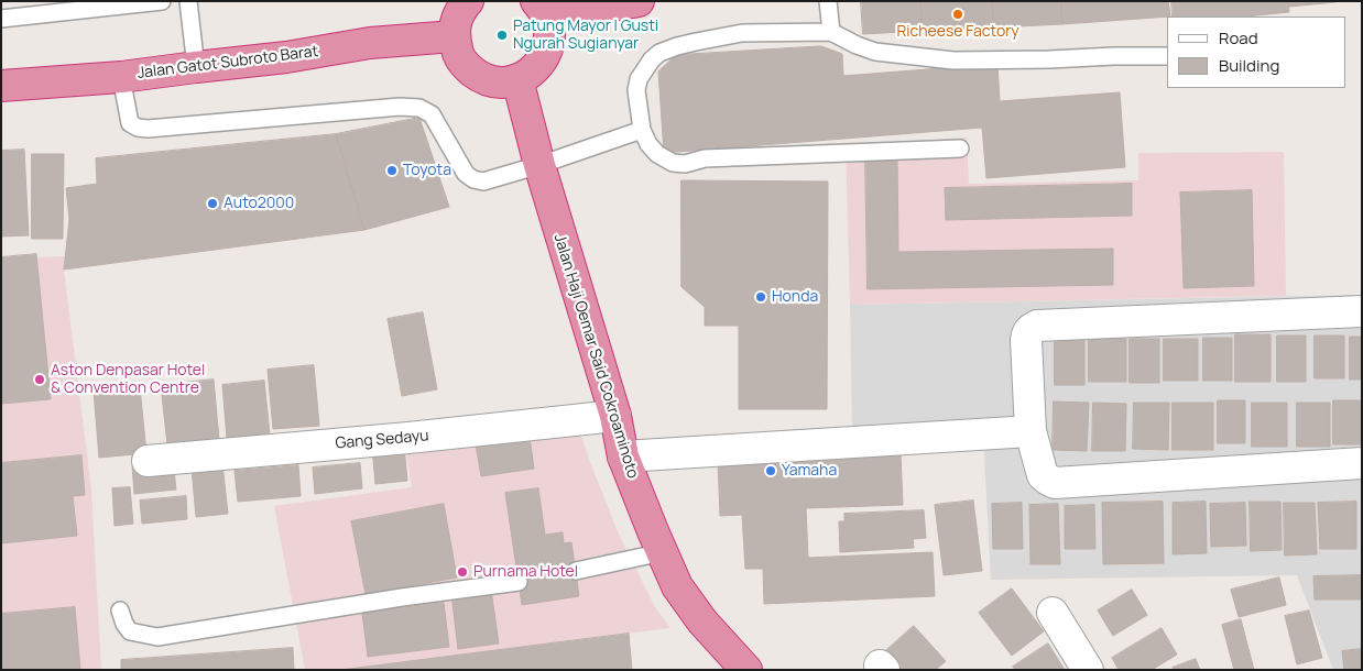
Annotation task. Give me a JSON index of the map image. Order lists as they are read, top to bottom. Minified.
{"streets":{"highway":["Jalan Gatot Subroto Barat","Jalan Haji Oemar Said Cokroaminoto"],"street":["Gang Sedayu"]},"crossings":[["Jalan Haji Oemar Said Cokroaminoto","Gang Sedayu"]],"places":["Richeese Factory","Patung Mayor I Gusti Ngurah Sugianyar","Toyota","Auto2000","Honda","Aston Denpasar Hotel & Convention Centre","Yamaha","Purnama Hotel"],"legend":["Road","Building"]}
